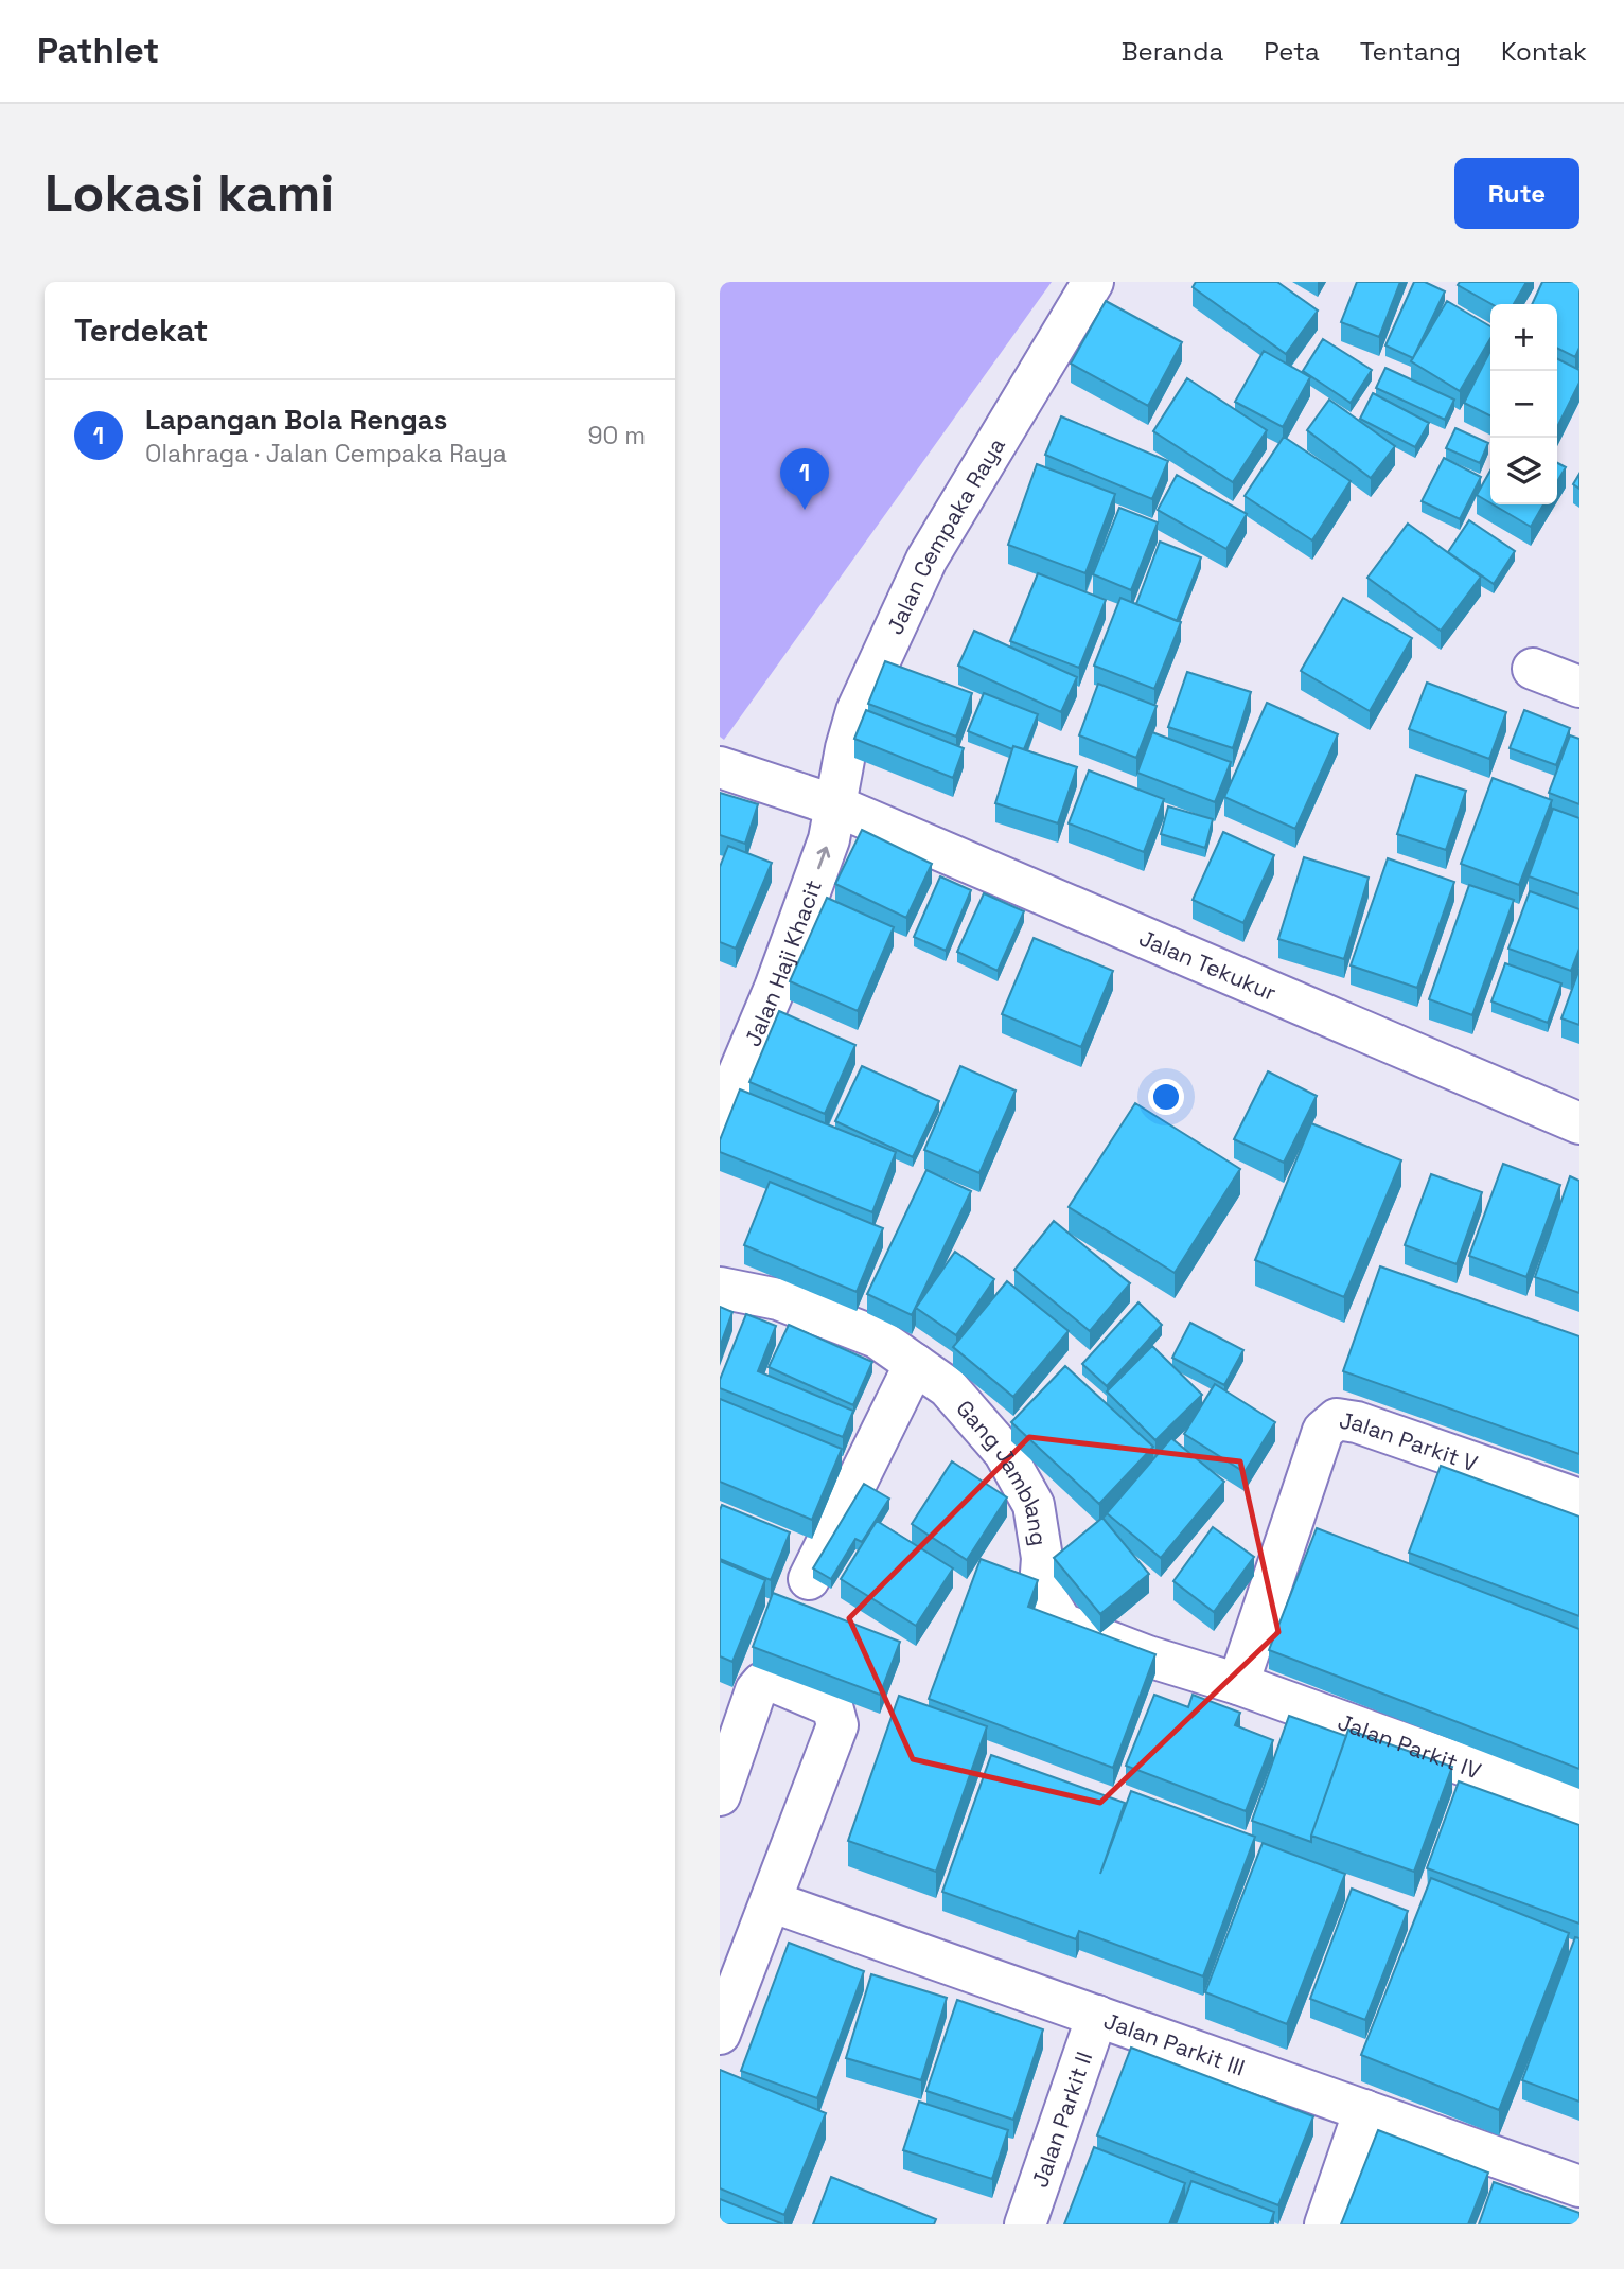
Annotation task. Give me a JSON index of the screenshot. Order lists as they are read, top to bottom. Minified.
{"streets":{"street":["Jalan Cempaka Raya","Jalan Haji Khacit","Jalan Tekukur","Jalan Parkit V","Gang Jamblang","Jalan Parkit IV","Jalan Parkit III","Jalan Parkit II"]},"crossings":[["Jalan Cempaka Raya","Jalan Haji Khacit"],["Jalan Cempaka Raya","Jalan Tekukur"],["Jalan Haji Khacit","Jalan Tekukur"],["Jalan Parkit V","Gang Jamblang"],["Jalan Parkit V","Jalan Parkit IV"],["Gang Jamblang","Jalan Parkit IV"],["Jalan Parkit III","Jalan Parkit II"]],"one_way":["Jalan Haji Khacit"],"page":{"header":"Pathlet","nav":["Beranda","Peta","Tentang","Kontak"],"buttons":"Rute","title":"Lokasi kami","heading":"Terdekat","map_buttons":["+","−"],"list":[{"mark":"1","name":"Lapangan Bola Rengas","note":"Olahraga · Jalan Cempaka Raya","value":"90 m"}],"pins":"1"}}
